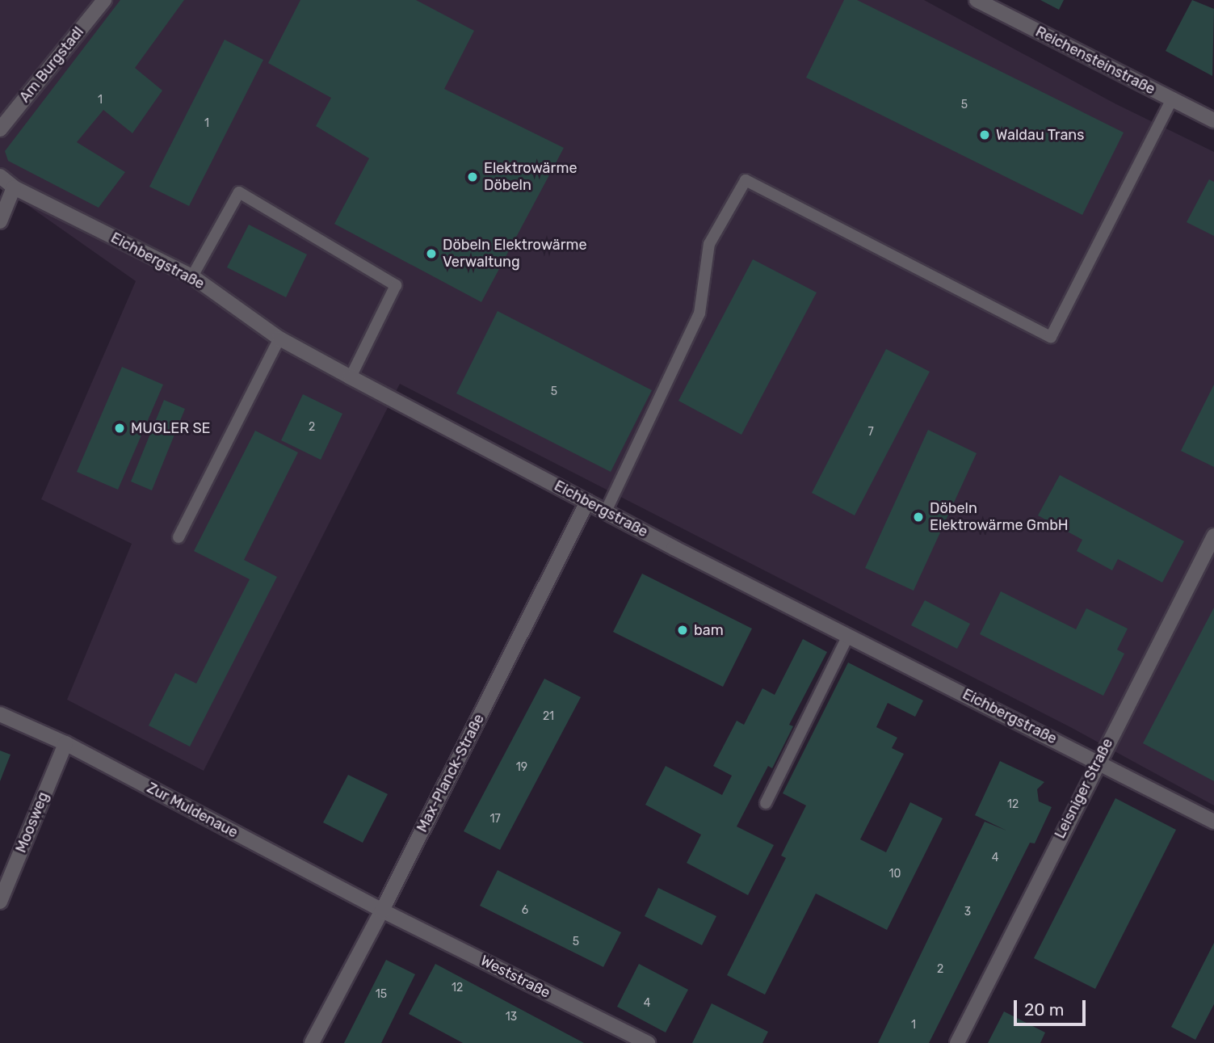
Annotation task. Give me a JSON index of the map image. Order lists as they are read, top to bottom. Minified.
{"streets":{"street":["Reichensteinstraße","Am Burgstadl","Eichbergstraße","Max-Planck-Straße","Leisniger Straße","Zur Muldenaue","Moosweg","Weststraße"]},"crossings":[["Eichbergstraße","Max-Planck-Straße"],["Eichbergstraße","Leisniger Straße"],["Max-Planck-Straße","Zur Muldenaue"],["Max-Planck-Straße","Weststraße"],["Zur Muldenaue","Moosweg"],["Zur Muldenaue","Weststraße"]],"places":["Waldau Trans","Elektrowärme Döbeln","Döbeln Elektrowärme Verwaltung","MUGLER SE","Döbeln Elektrowärme GmbH","bam"],"house_numbers":["1","5","1","5","2","7","21","19","12","17","4","10","6","3","5","2","12","15","4","13","1"],"scale_bar":"20 m"}
